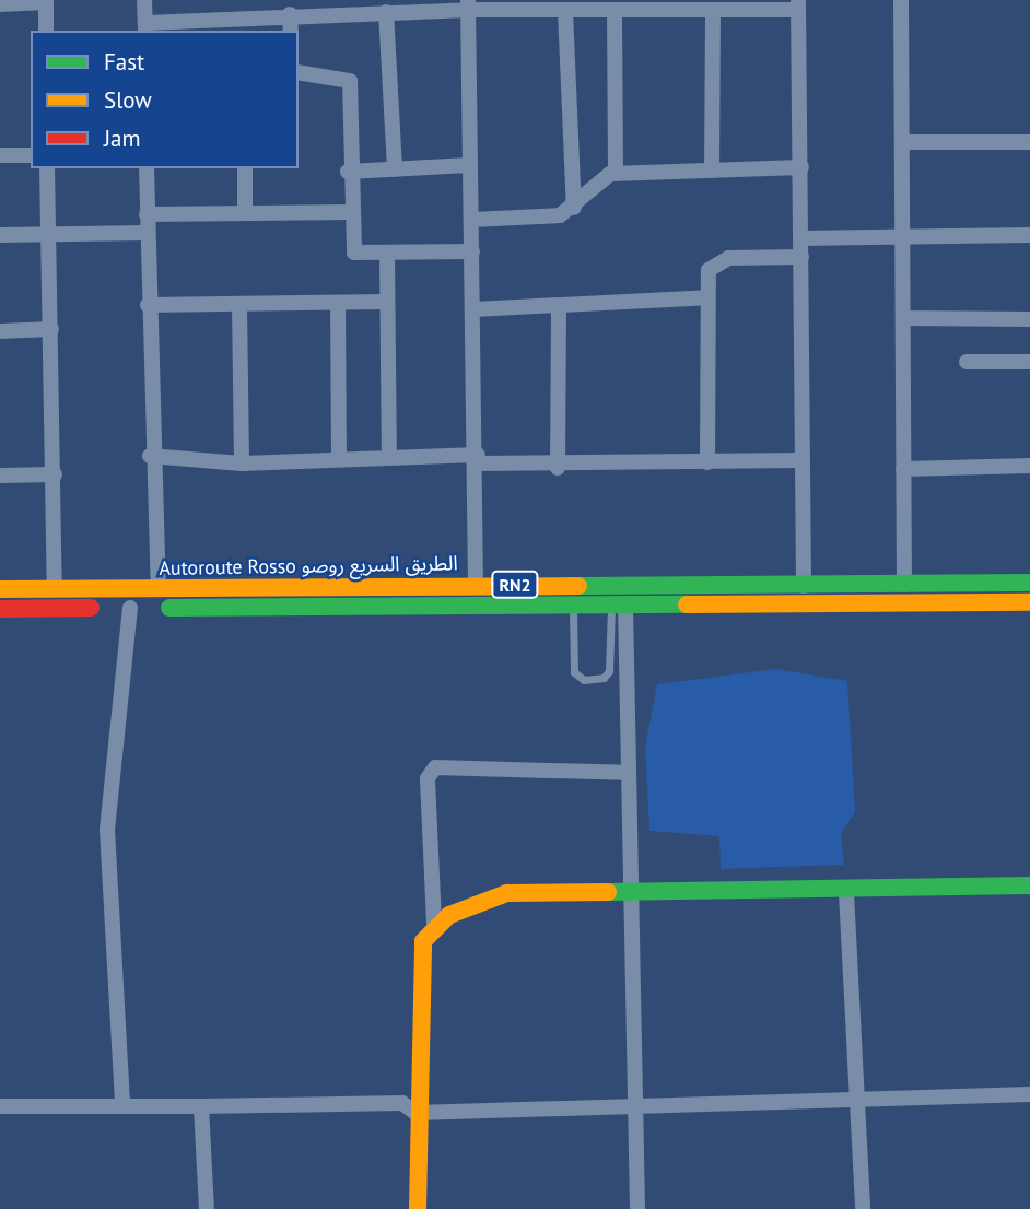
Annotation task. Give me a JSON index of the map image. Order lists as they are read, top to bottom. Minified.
{"streets":{"main road":["Autoroute Rosso الطريق السريع روصو","RN2"]},"legend":["Fast","Slow","Jam"]}
